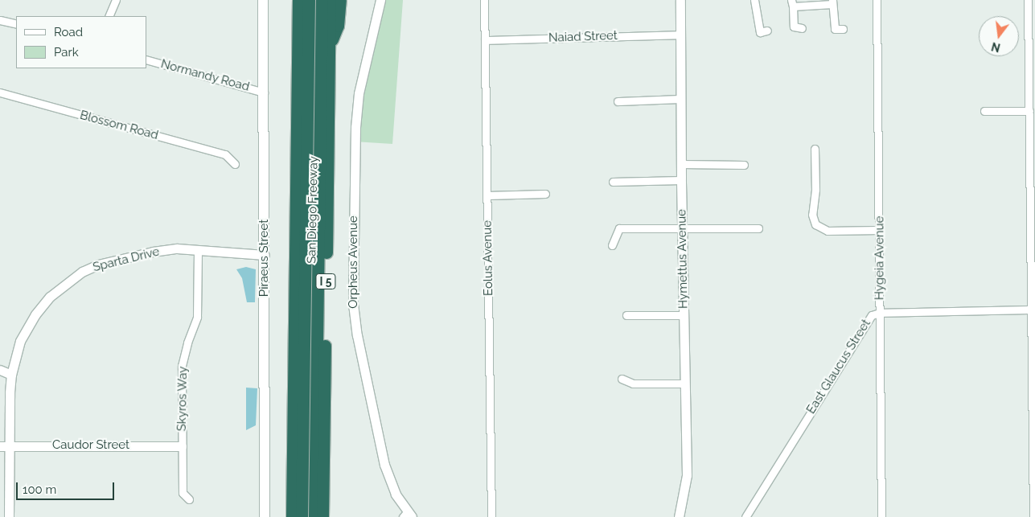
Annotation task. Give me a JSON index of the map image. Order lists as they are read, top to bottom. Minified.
{"streets":{"highway":["San Diego Freeway","I 5"],"main road":["Piraeus Street"],"street":["Naiad Street","Normandy Road","Blossom Road","Eolus Avenue","Hygeia Avenue","Hymettus Avenue","Sparta Drive","Orpheus Avenue","East Glaucus Street","Skyros Way","Caudor Street"]},"crossings":[["Naiad Street","Eolus Avenue"],["Naiad Street","Hymettus Avenue"],["Normandy Road","Piraeus Street"],["Piraeus Street","Sparta Drive"],["Hygeia Avenue","East Glaucus Street"],["Sparta Drive","Skyros Way"],["Sparta Drive","Caudor Street"],["Skyros Way","Caudor Street"]],"legend":["Road","Park"],"scale_bar":"100 m","north":"bottom"}
